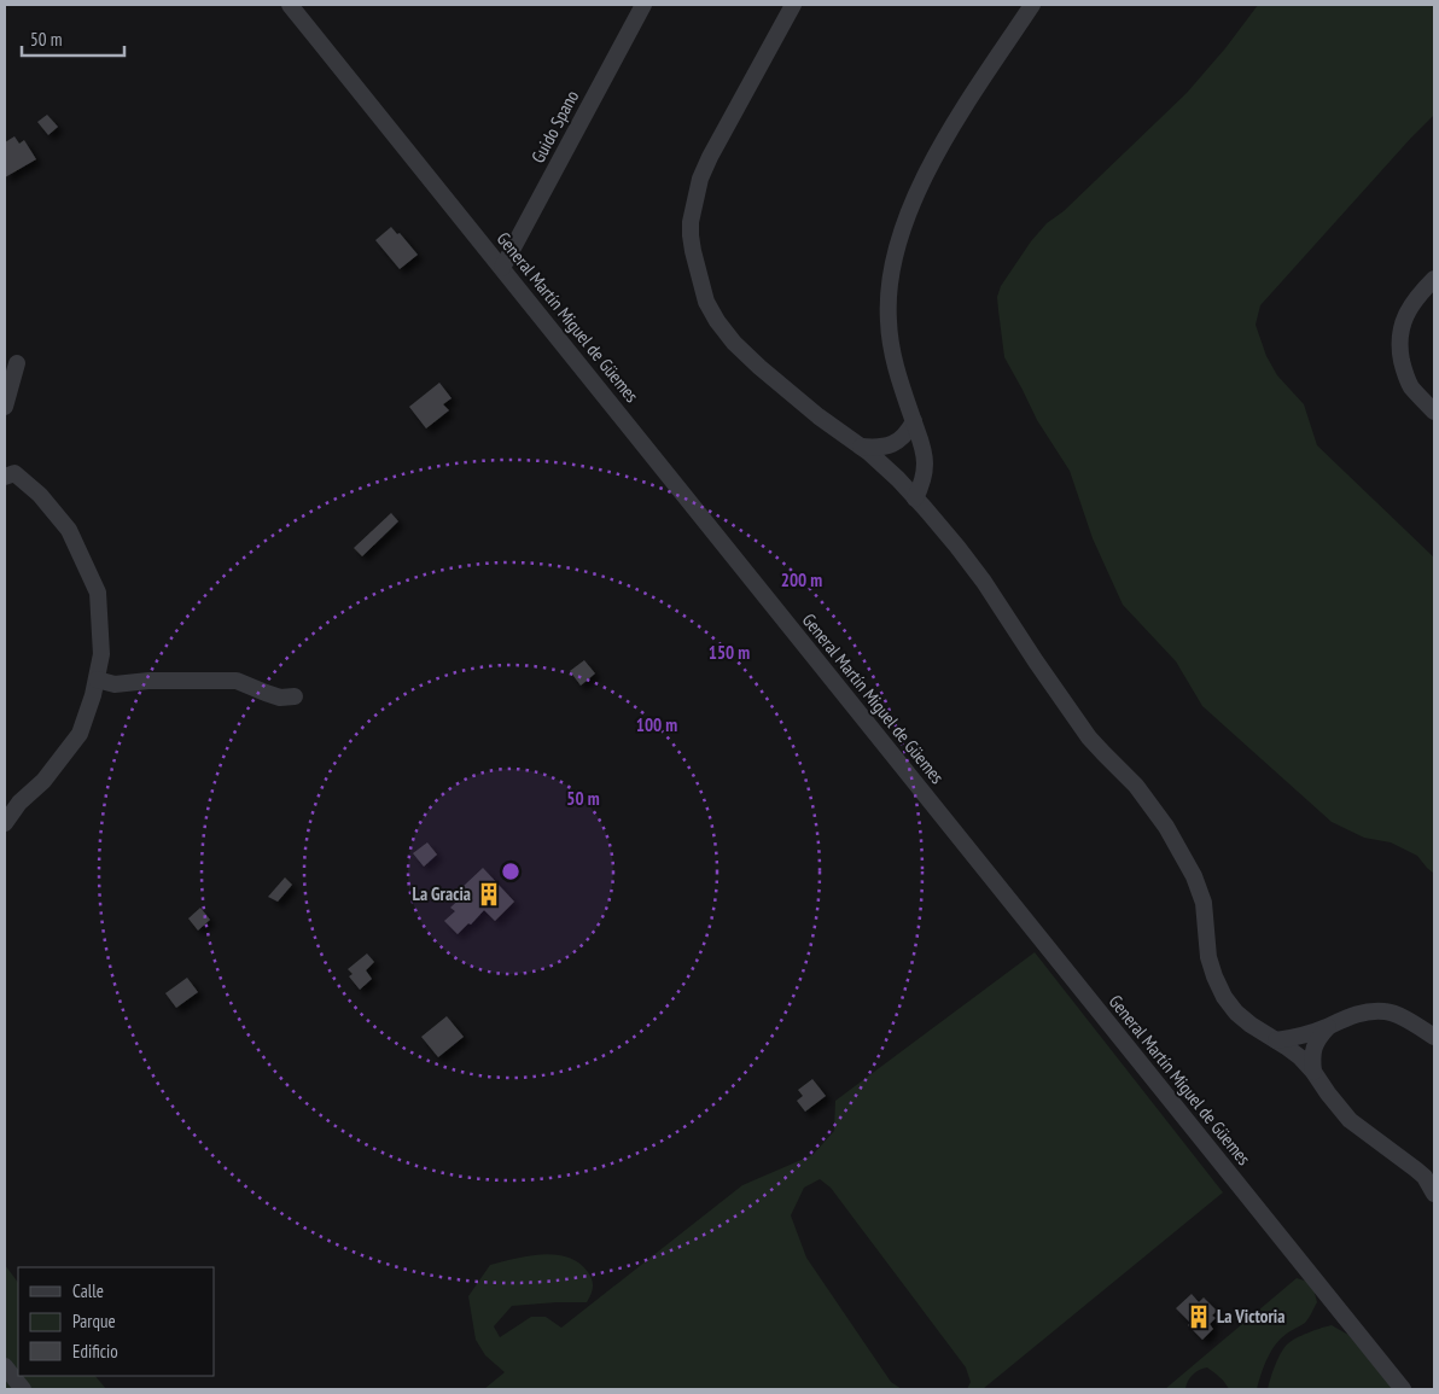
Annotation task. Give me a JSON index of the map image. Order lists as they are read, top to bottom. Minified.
{"streets":{"street":["Guido Spano","General Martín Miguel de Güemes"]},"crossings":[["Guido Spano","General Martín Miguel de Güemes"]],"places":{"building":["La Gracia","La Victoria"]},"legend":["Calle","Parque","Edificio"],"scale_bar":"50 m","rings":["200 m","150 m","100 m","50 m"]}
